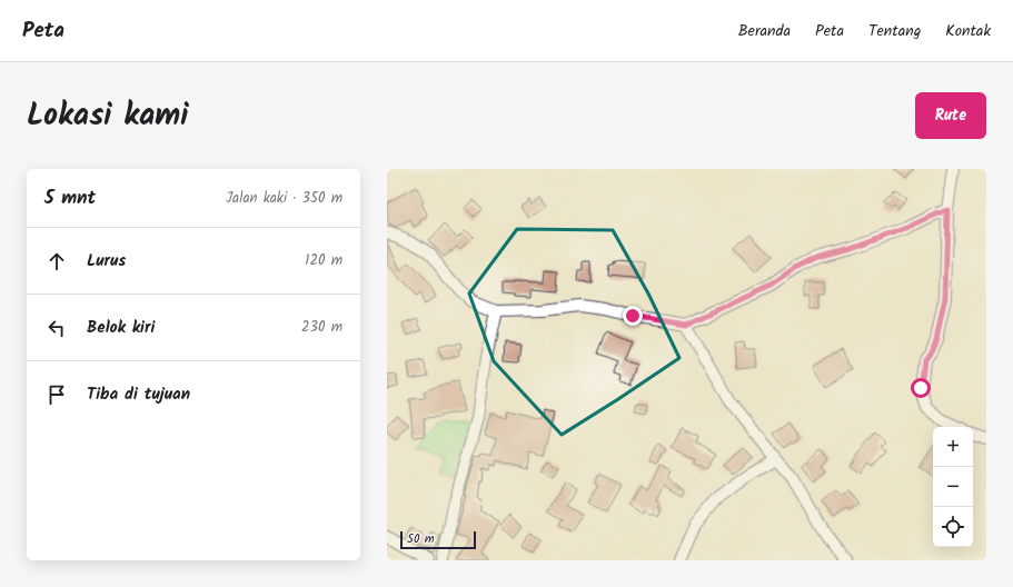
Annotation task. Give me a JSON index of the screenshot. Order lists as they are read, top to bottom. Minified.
{"scale_bar":"50 m","page":{"header":"Peta","nav":["Beranda","Peta","Tentang","Kontak"],"title":"Lokasi kami","buttons":"Rute","heading":["5 mnt","Jalan kaki · 350 m"],"list":[["Lurus","120 m"],["Belok kiri","230 m"],"Tiba di tujuan"],"map_buttons":["+","−"],"scale":"50 m"}}
